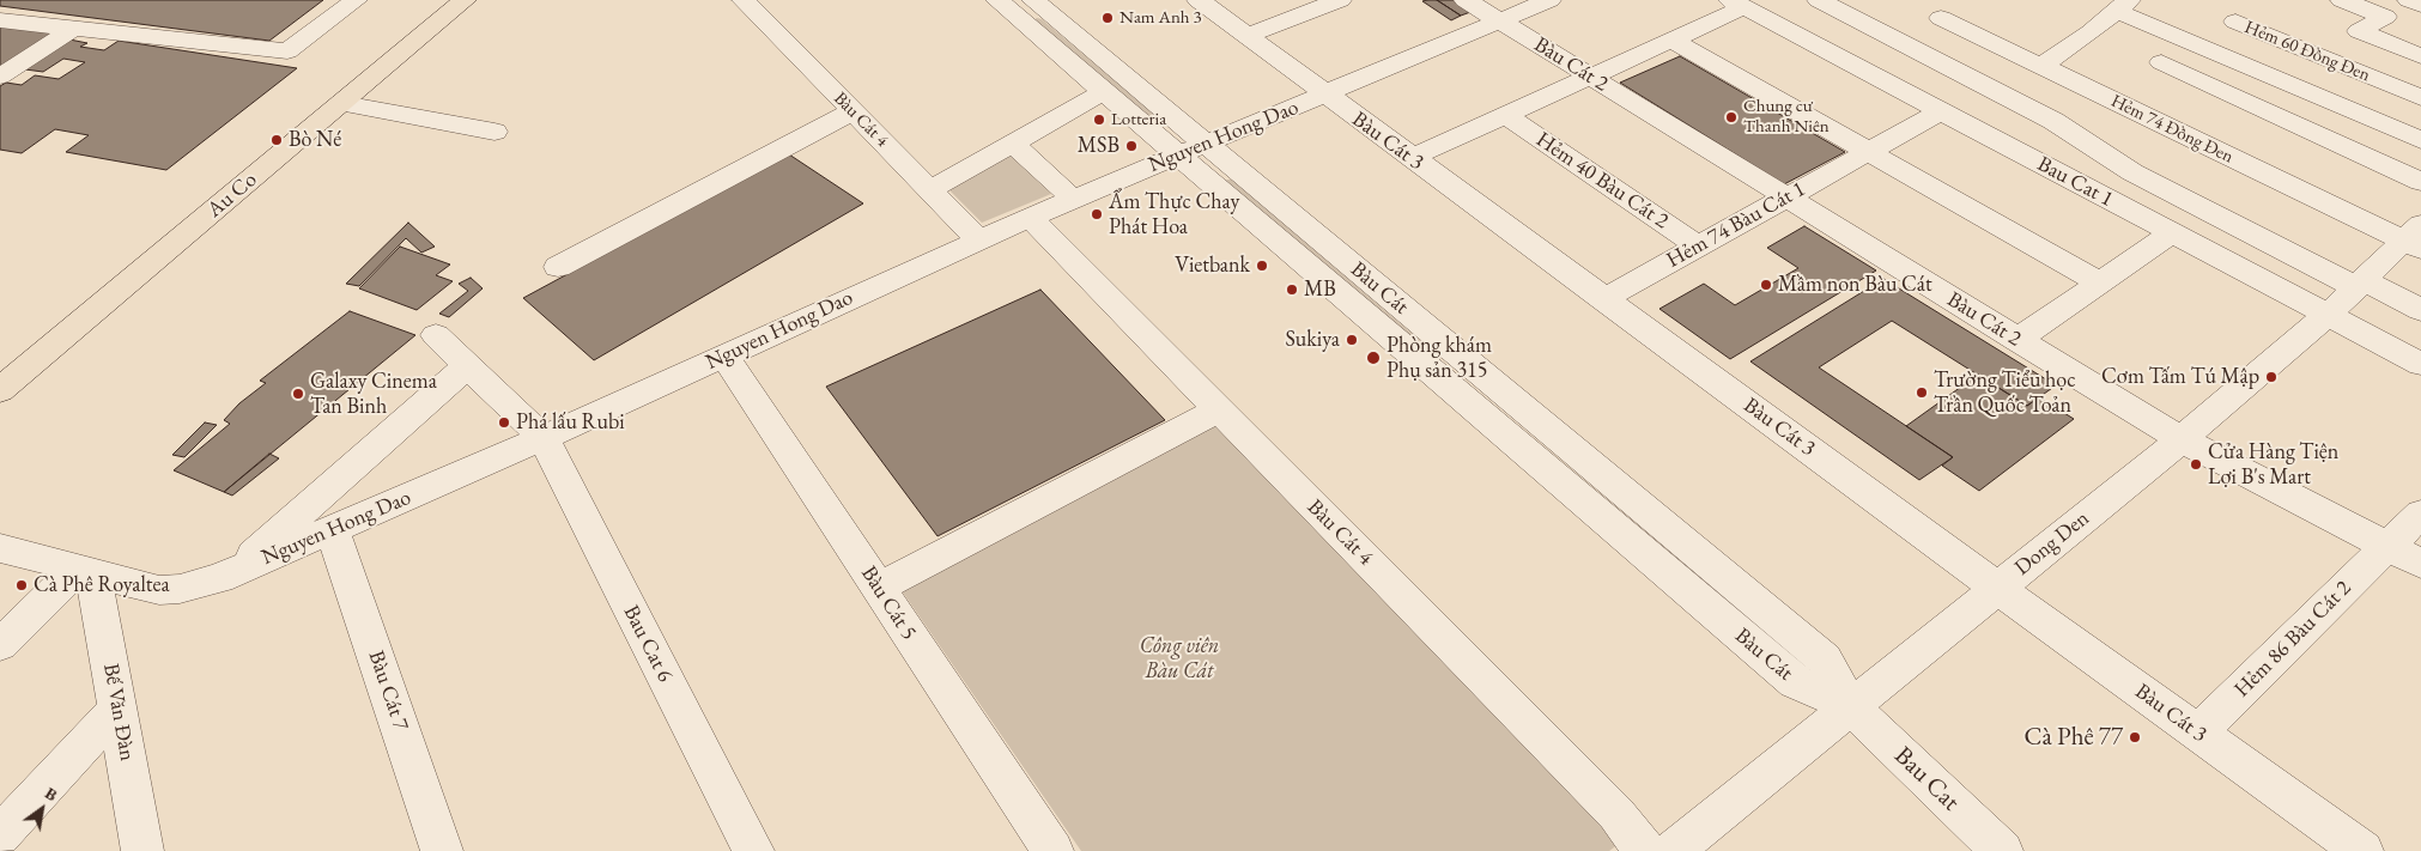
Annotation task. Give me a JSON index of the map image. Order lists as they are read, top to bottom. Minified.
{"streets":{"main road":["Au Co"],"street":["Hẻm 60 Đồng Đen","Bàu Cát 2","Bàu Cát 4","Hẻm 74 Đồng Đen","Nguyen Hong Dao","Bàu Cát 3","Hẻm 40 Bàu Cát 2","Bau Cat 1","Hẻm 74 Bàu Cát 1","Bàu Cát","Dong Den","Bàu Cát 5","Hẻm 86 Bàu Cát 2","Bau Cat 6","Bàu Cát 7","Bế Văn Đàn","Bau Cat"]},"crossings":[["Bàu Cát 2","Nguyen Hong Dao"],["Bàu Cát 2","Hẻm 74 Bàu Cát 1"],["Bàu Cát 2","Dong Den"],["Bàu Cát 2","Hẻm 86 Bàu Cát 2"],["Bàu Cát 4","Nguyen Hong Dao"],["Hẻm 74 Đồng Đen","Dong Den"],["Nguyen Hong Dao","Bàu Cát 3"],["Nguyen Hong Dao","Bàu Cát"],["Nguyen Hong Dao","Bàu Cát 5"],["Nguyen Hong Dao","Bau Cat 6"],["Nguyen Hong Dao","Bàu Cát 7"],["Nguyen Hong Dao","Bế Văn Đàn"],["Bàu Cát 3","Hẻm 74 Bàu Cát 1"],["Bàu Cát 3","Dong Den"],["Bàu Cát 3","Hẻm 86 Bàu Cát 2"],["Hẻm 40 Bàu Cát 2","Hẻm 74 Bàu Cát 1"],["Bau Cat 1","Hẻm 74 Bàu Cát 1"],["Bau Cat 1","Dong Den"],["Bàu Cát","Dong Den"],["Bàu Cát","Bau Cat"],["Dong Den","Bau Cat"]],"parks":["Công viên Bàu Cát"],"places":["Nam Anh 3","Chung cư Thanh Niên","Lotteria","Bò Né","MSB","Ẩm Thực Chay Phát Hoa","Vietbank","Mầm non Bàu Cát","MB","Sukiya","Phòng khám Phụ sản 315","Cơm Tấm Tú Mập","Trường Tiểu học Trần Quốc Toản","Galaxy Cinema Tan Binh","Phá lấu Rubi","Cửa Hàng Tiện Lợi B's Mart","Cà Phê Royaltea","Cà Phê 77"],"north":"top right"}
